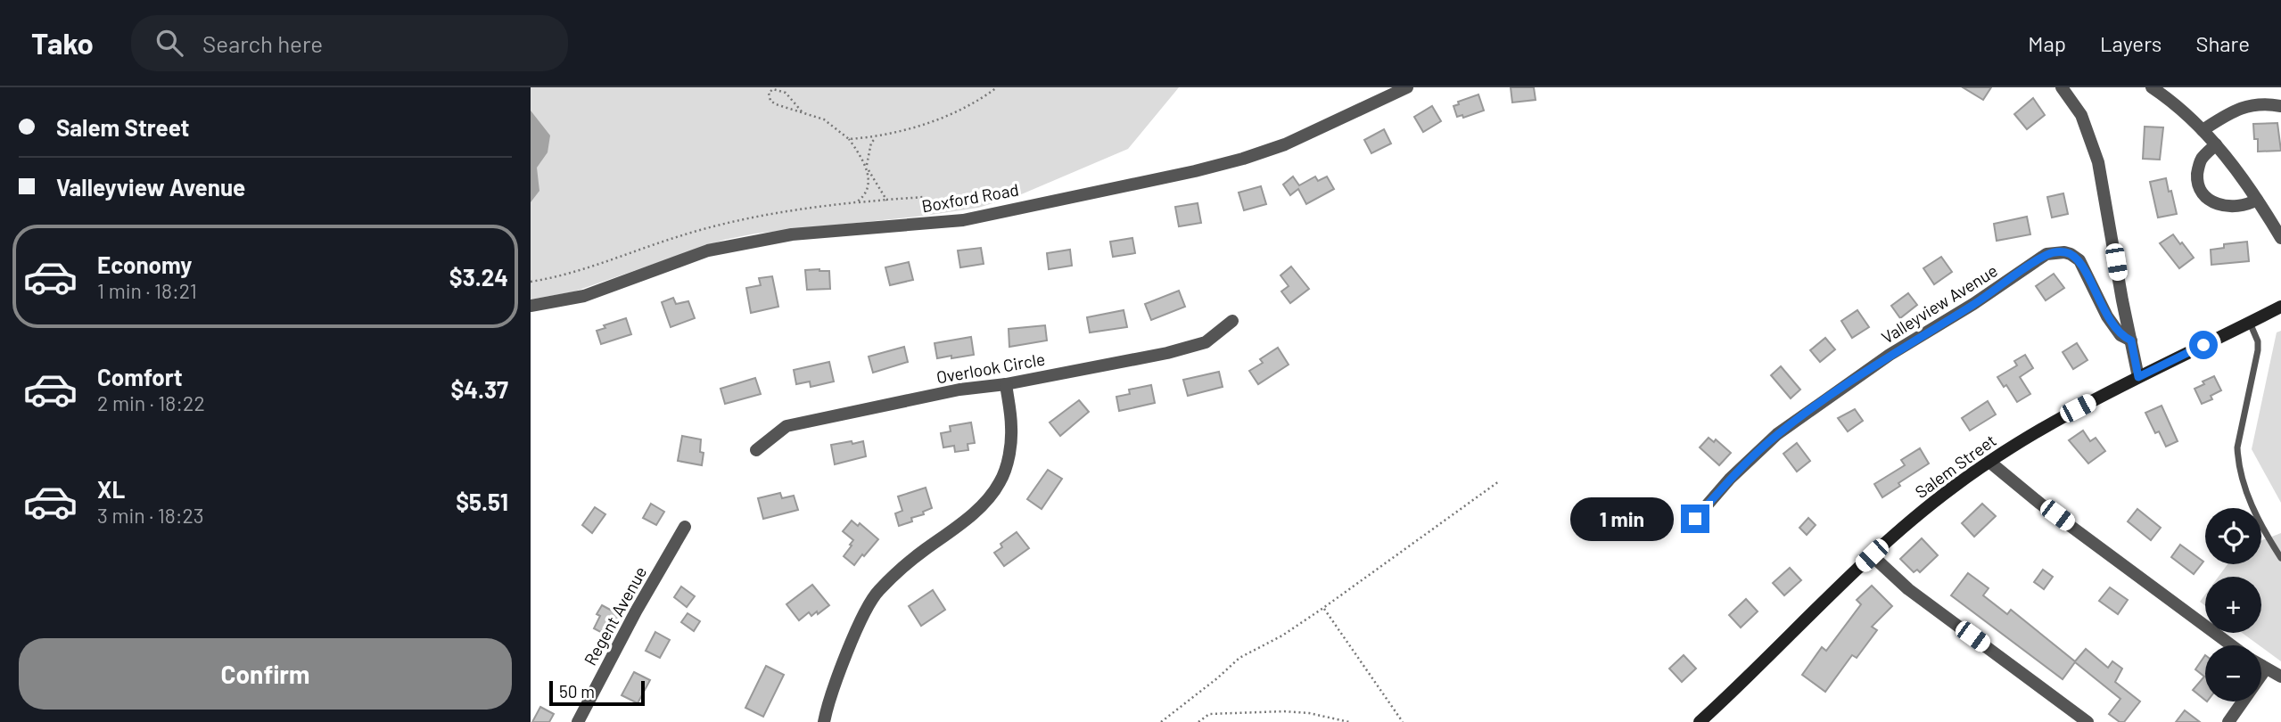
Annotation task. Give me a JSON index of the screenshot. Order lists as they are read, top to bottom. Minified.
{"streets":{"main road":["Salem Street"],"street":["Boxford Road","Valleyview Avenue","Overlook Circle","Regent Avenue"]},"scale_bar":"50 m","page":{"header":"Tako","search":"Search here","nav":["Map","Layers","Share"],"banner":["Salem Street","Valleyview Avenue"],"list":[{"name":"Economy","note":"1 min · 18:21","value":"$3.24"},{"name":"Comfort","note":"2 min · 18:22","value":"$4.37"},{"name":"XL","note":"3 min · 18:23","value":"$5.51"}],"bubble":"1 min","map_buttons":["+","−"],"buttons":"Confirm","scale":"50 m"}}
